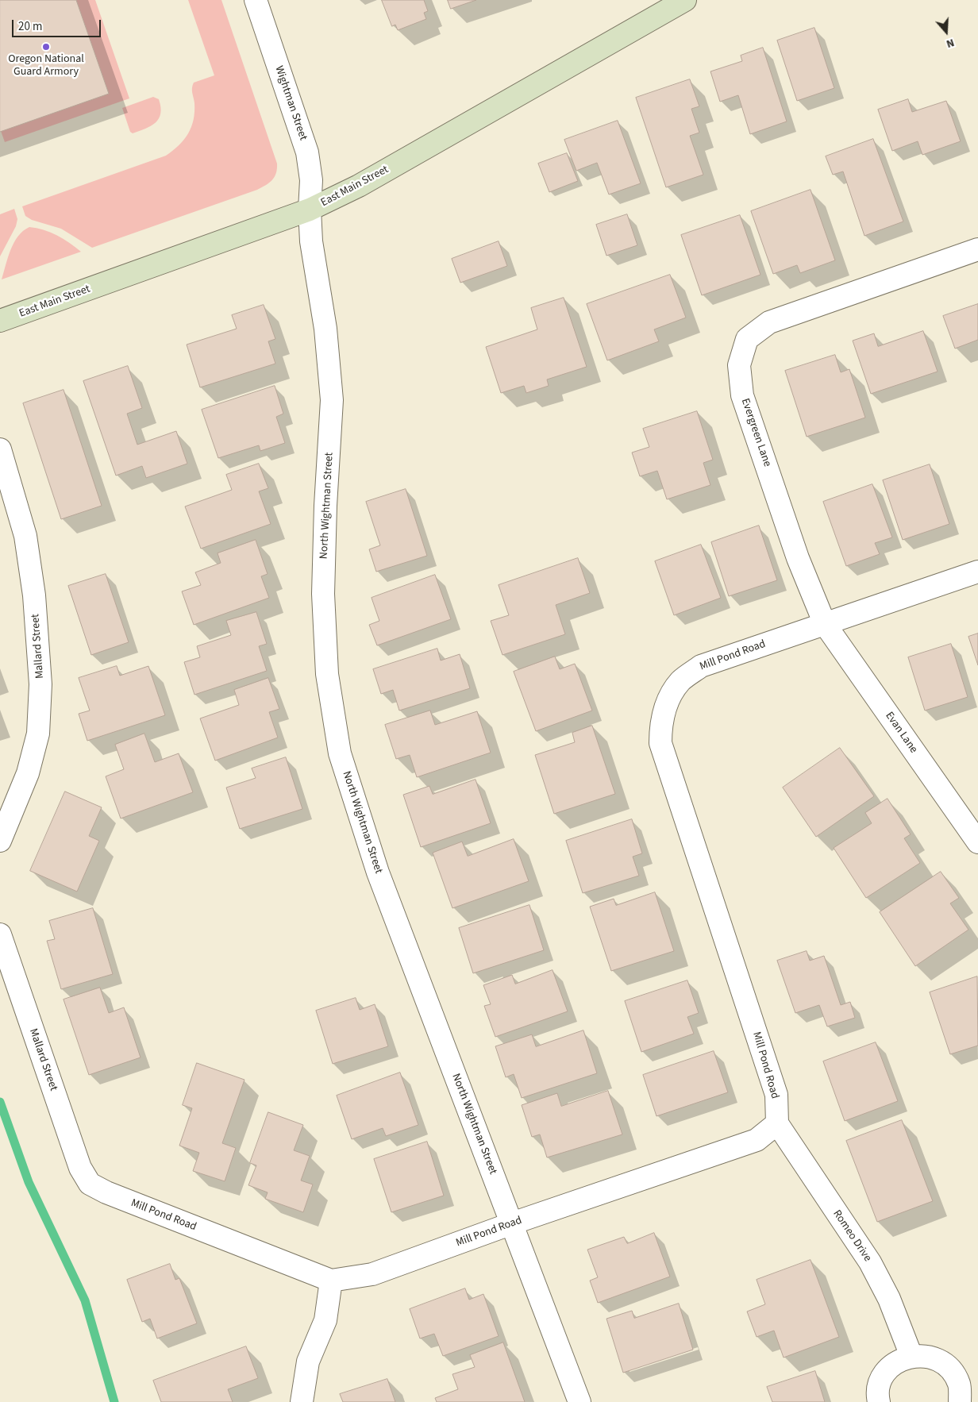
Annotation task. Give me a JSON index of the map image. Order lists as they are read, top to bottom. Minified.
{"streets":{"street":["Wightman Street","East Main Street","Evergreen Lane","North Wightman Street","Mallard Street","Mill Pond Road","Evan Lane","Romeo Drive"]},"crossings":[["Wightman Street","East Main Street"],["Wightman Street","North Wightman Street"],["East Main Street","North Wightman Street"],["Evergreen Lane","Mill Pond Road"],["Evergreen Lane","Evan Lane"],["North Wightman Street","Mill Pond Road"],["Mallard Street","Mill Pond Road"],["Mill Pond Road","Evan Lane"],["Mill Pond Road","Romeo Drive"]],"places":["Oregon National Guard Armory"],"scale_bar":"20 m","north":"bottom"}
